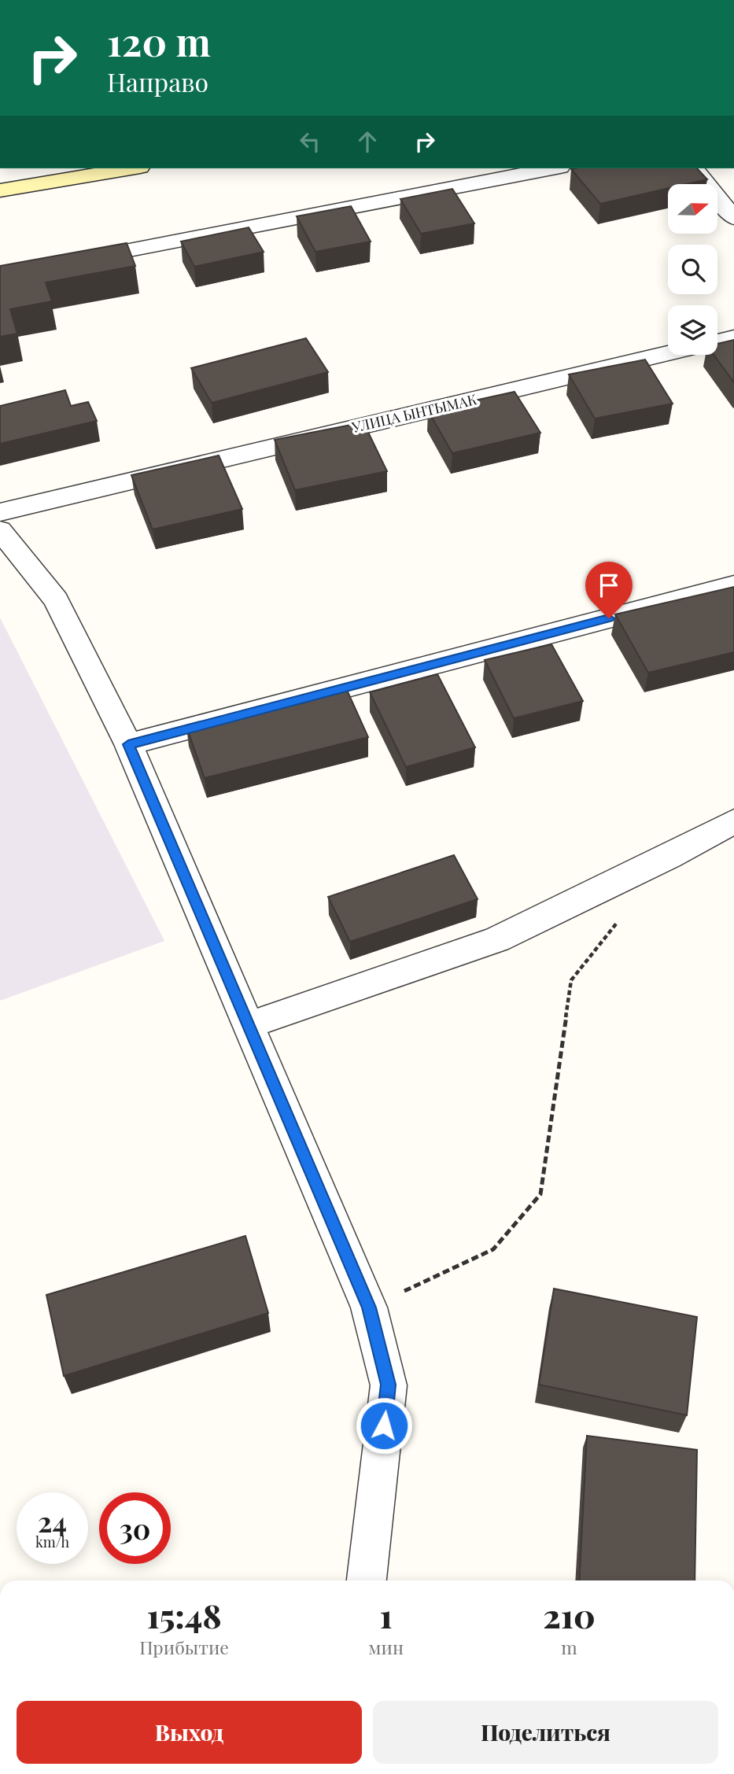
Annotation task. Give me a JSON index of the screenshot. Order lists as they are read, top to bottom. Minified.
{"streets":{"street":["УЛИЦА ЫНТЫМАК"]},"north":"right","page":{"turn":["120 m","Направо"],"speed":"24 km/h","limit":"30","eta":["15:48","Прибытие","1","мин","210","m"],"buttons":["Выход","Поделиться"]}}
